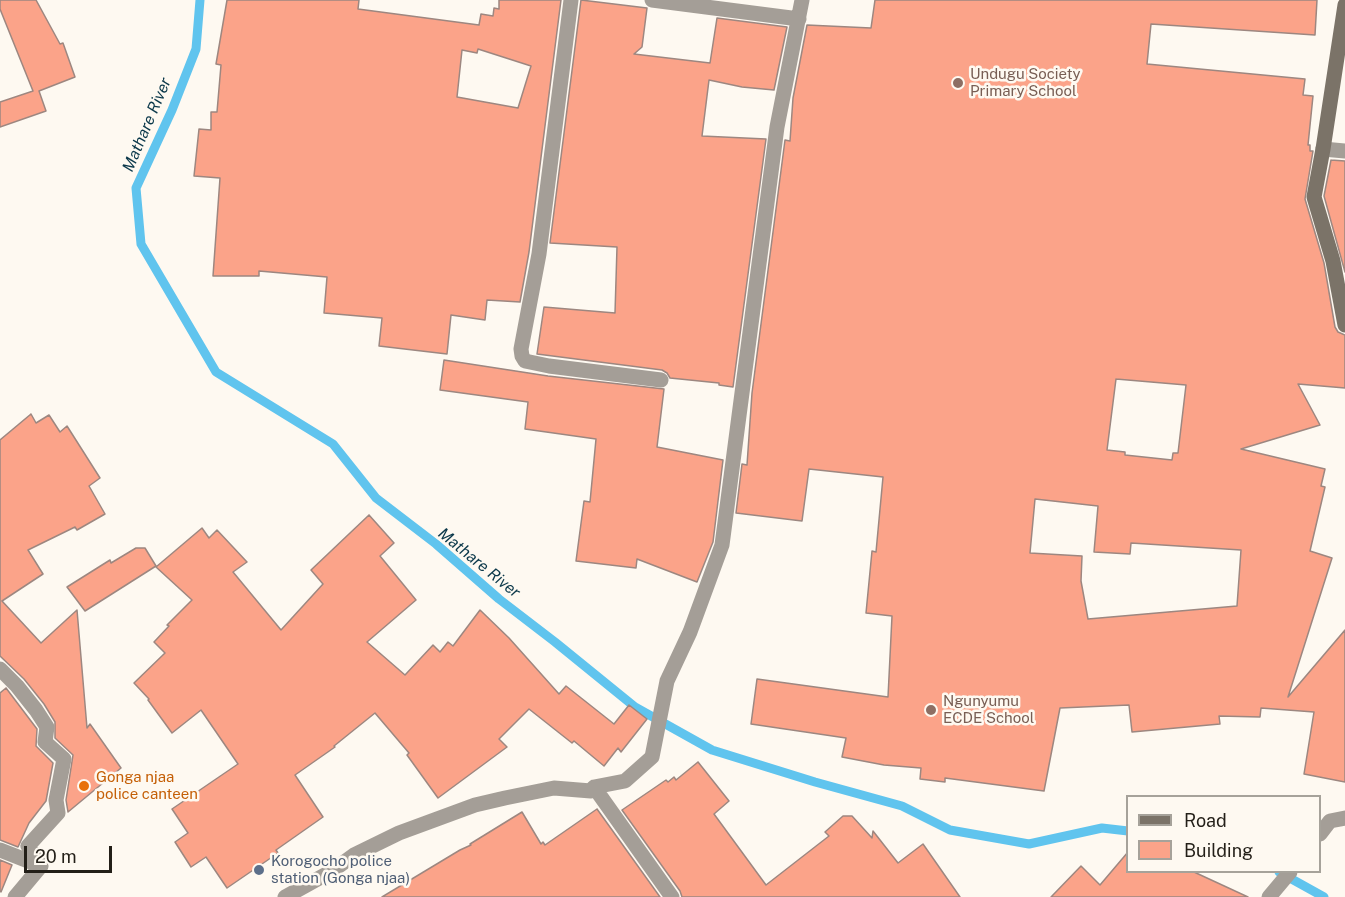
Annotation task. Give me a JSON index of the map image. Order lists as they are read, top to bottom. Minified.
{"water":["Mathare River"],"places":["Undugu Society Primary School","Ngunyumu ECDE School","Gonga njaa police canteen","Korogocho police station (Gonga njaa)"],"legend":["Road","Building"],"scale_bar":"20 m"}
